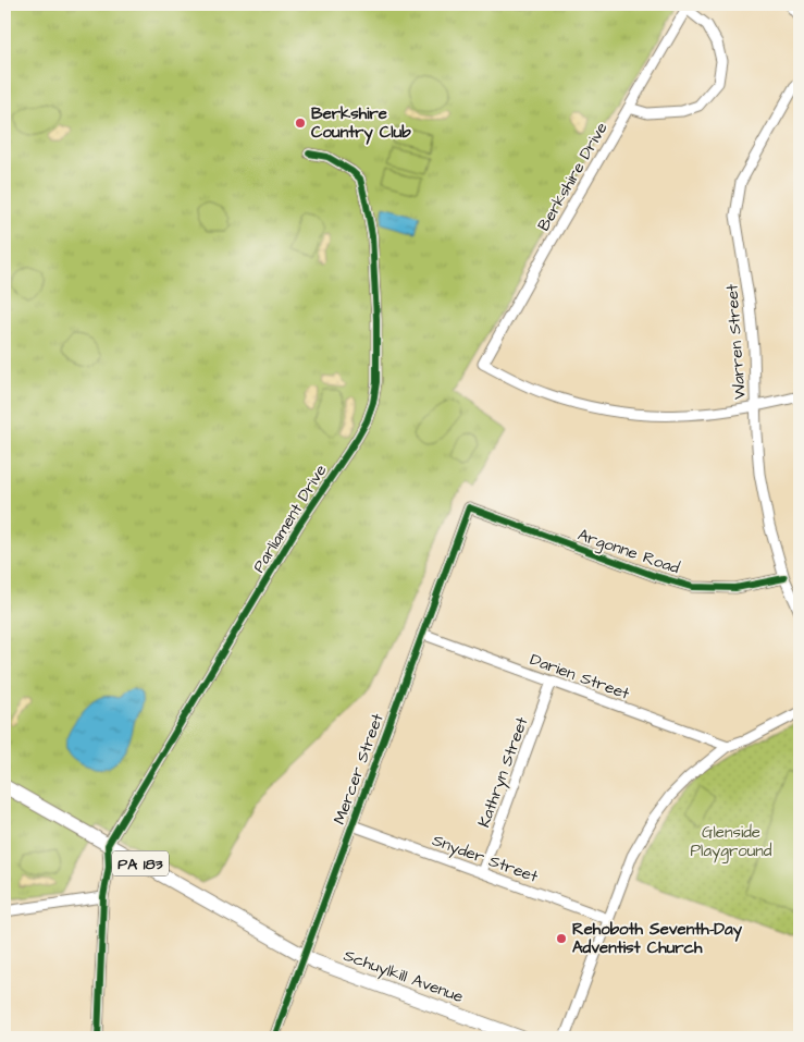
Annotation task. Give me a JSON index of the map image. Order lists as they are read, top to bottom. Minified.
{"streets":{"main road":["PA 183","Schuylkill Avenue"],"street":["Berkshire Drive","Warren Street","Parliament Drive","Argonne Road","Darien Street","Mercer Street","Kathryn Street","Snyder Street"]},"crossings":[["Berkshire Drive","Warren Street"],["Warren Street","Argonne Road"],["Parliament Drive","PA 183"],["Parliament Drive","Schuylkill Avenue"],["Argonne Road","Mercer Street"],["Darien Street","Mercer Street"],["Darien Street","Kathryn Street"],["Mercer Street","Snyder Street"],["Mercer Street","Schuylkill Avenue"],["Kathryn Street","Snyder Street"],["PA 183","Schuylkill Avenue"]],"parks":["Glenside Playground"],"places":["Berkshire Country Club","Rehoboth Seventh-Day Adventist Church"]}
